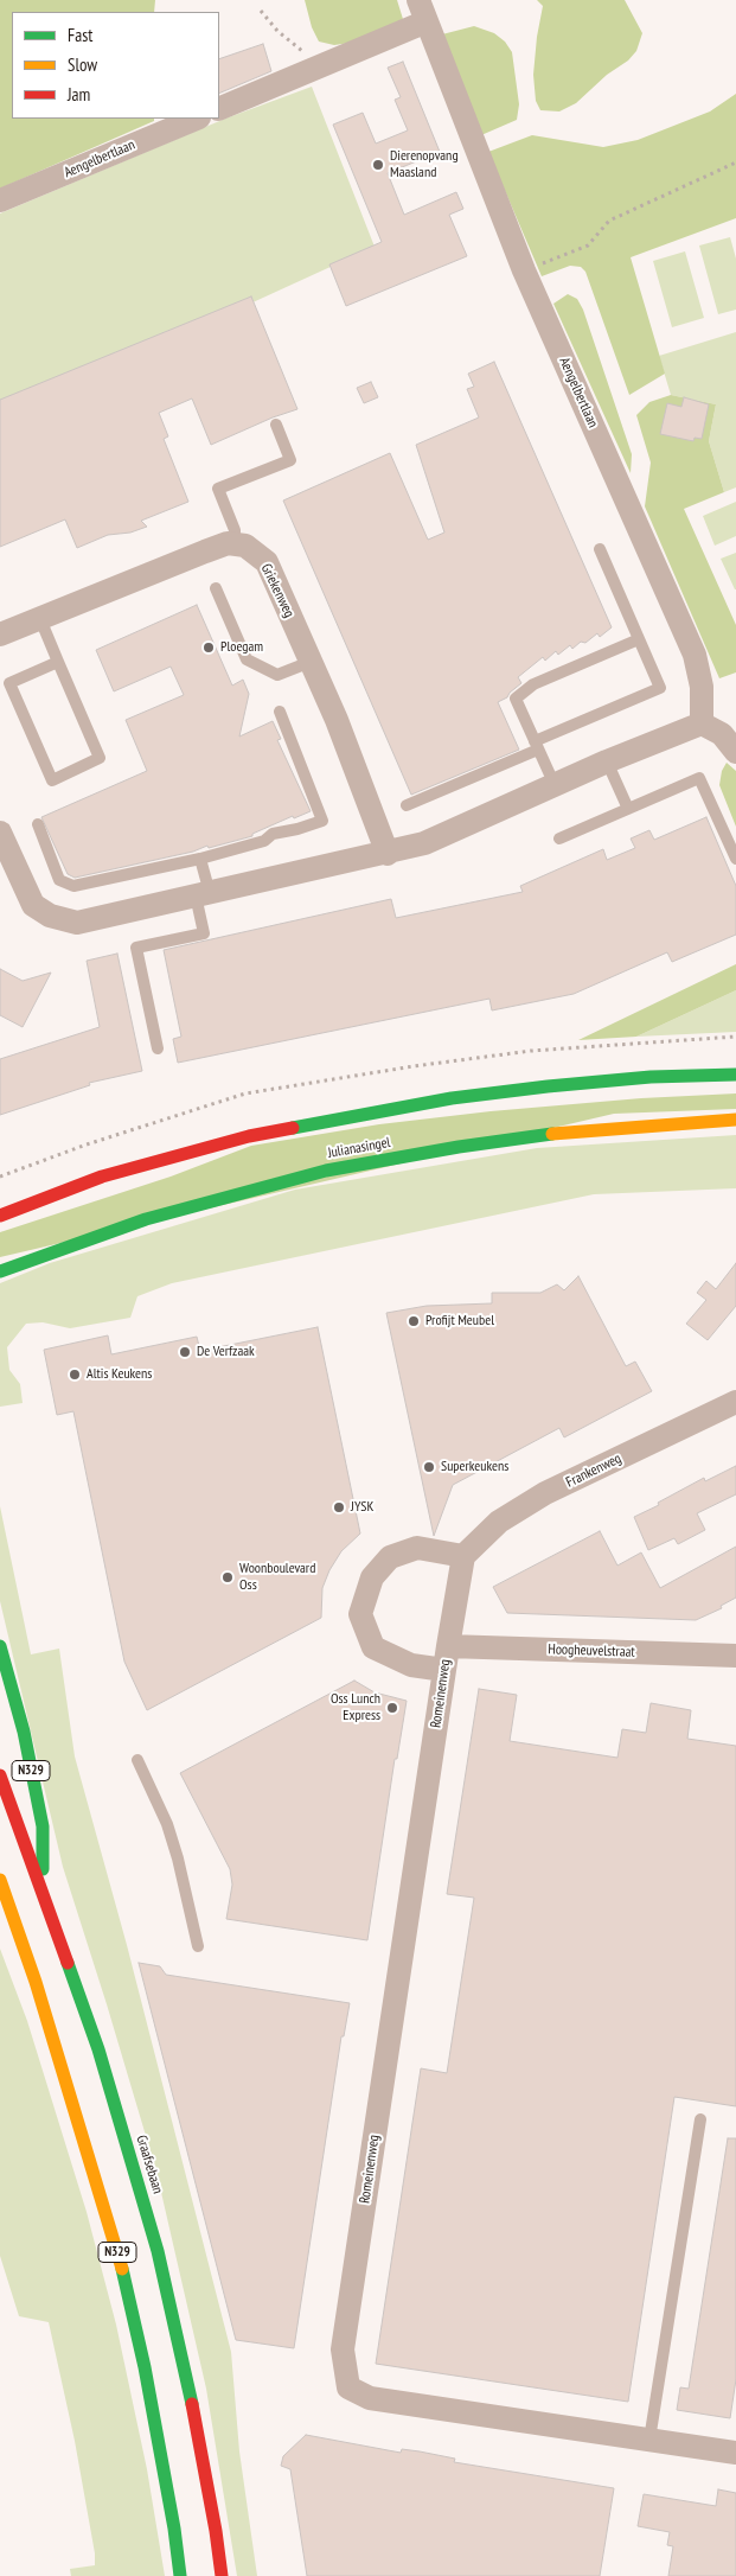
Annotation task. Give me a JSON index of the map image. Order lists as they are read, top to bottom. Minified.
{"streets":{"main road":["Julianasingel","N329","Graafsebaan"],"street":["Aengelbertlaan","Griekenweg","Frankenweg","Hoogheuvelstraat","Romeinenweg"]},"crossings":[["Hoogheuvelstraat","Romeinenweg"],["N329","Graafsebaan"]],"places":["Dierenopvang Maasland","Ploegam","Profijt Meubel","De Verfzaak","Altis Keukens","Superkeukens","JYSK","Woonboulevard Oss","Oss Lunch Express"],"legend":["Fast","Slow","Jam"]}
